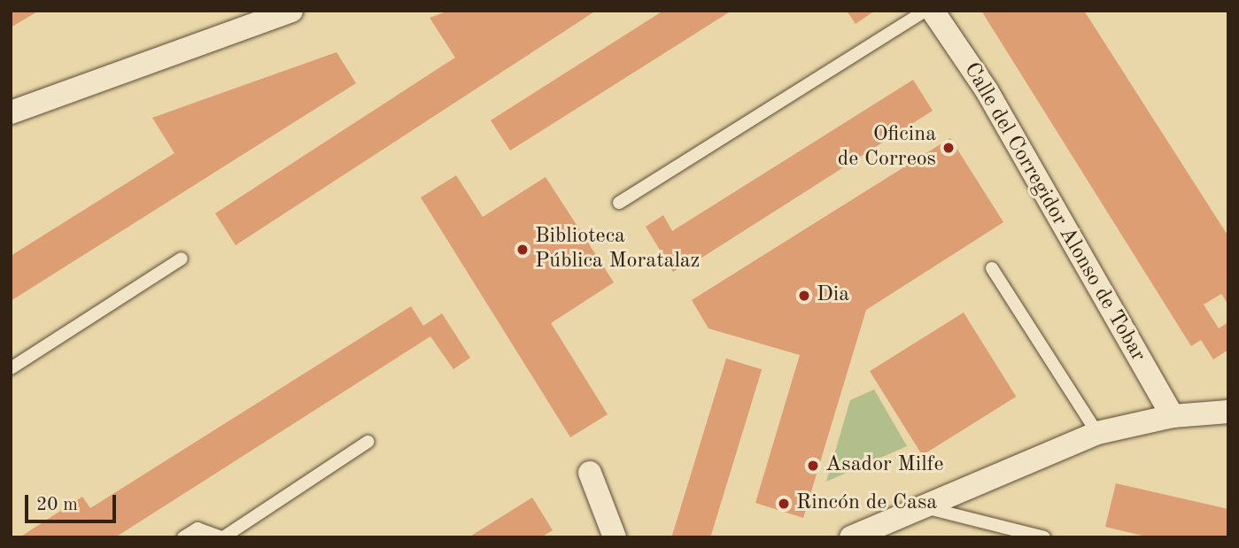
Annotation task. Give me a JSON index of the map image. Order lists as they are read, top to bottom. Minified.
{"streets":{"street":["Calle del Corregidor Alonso de Tobar"]},"places":["Oficina de Correos","Biblioteca Pública Moratalaz","Dia","Asador Milfe","Rincón de Casa"],"scale_bar":"20 m"}
